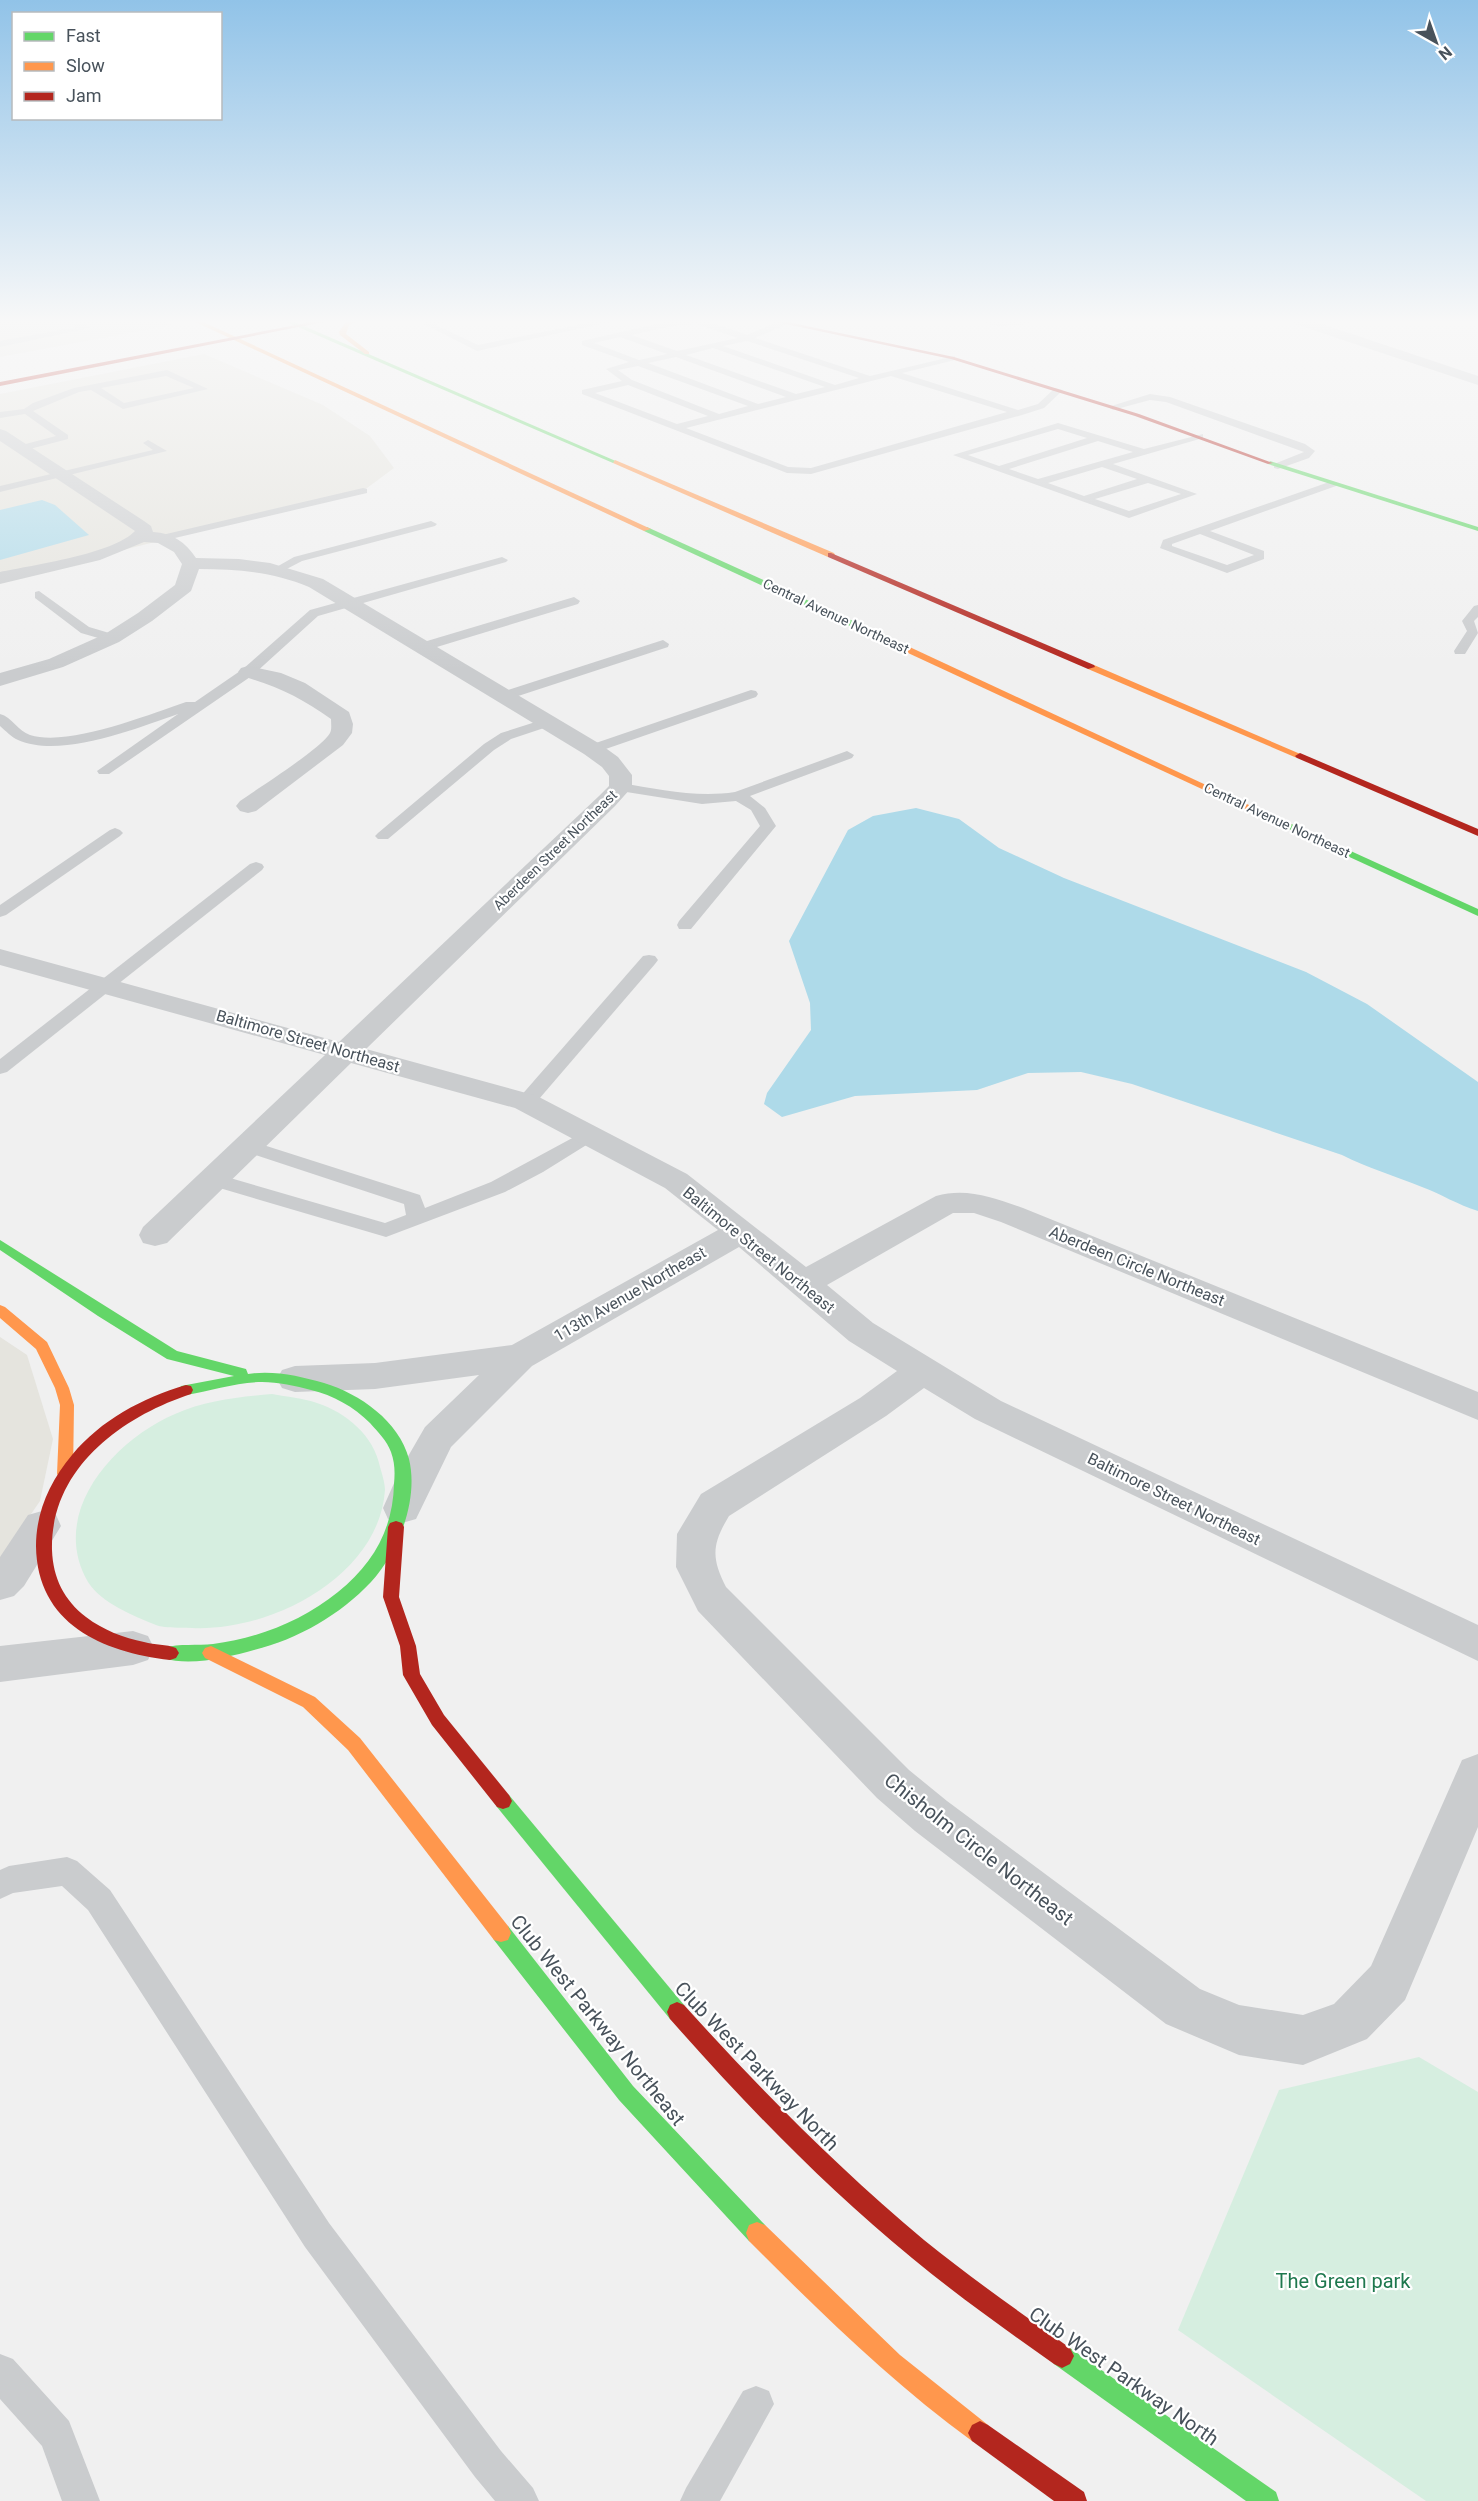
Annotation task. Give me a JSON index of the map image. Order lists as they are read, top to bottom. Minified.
{"streets":{"main road":["Central Avenue Northeast","Club West Parkway Northeast","Club West Parkway North"],"street":["Aberdeen Street Northeast","Baltimore Street Northeast","Aberdeen Circle Northeast","113th Avenue Northeast","Chisholm Circle Northeast"]},"crossings":[["Aberdeen Street Northeast","Baltimore Street Northeast"],["Baltimore Street Northeast","Aberdeen Circle Northeast"],["Baltimore Street Northeast","113th Avenue Northeast"],["Baltimore Street Northeast","Chisholm Circle Northeast"],["113th Avenue Northeast","Club West Parkway North"]],"parks":["The Green park"],"legend":["Fast","Slow","Jam"],"north":"bottom right"}
